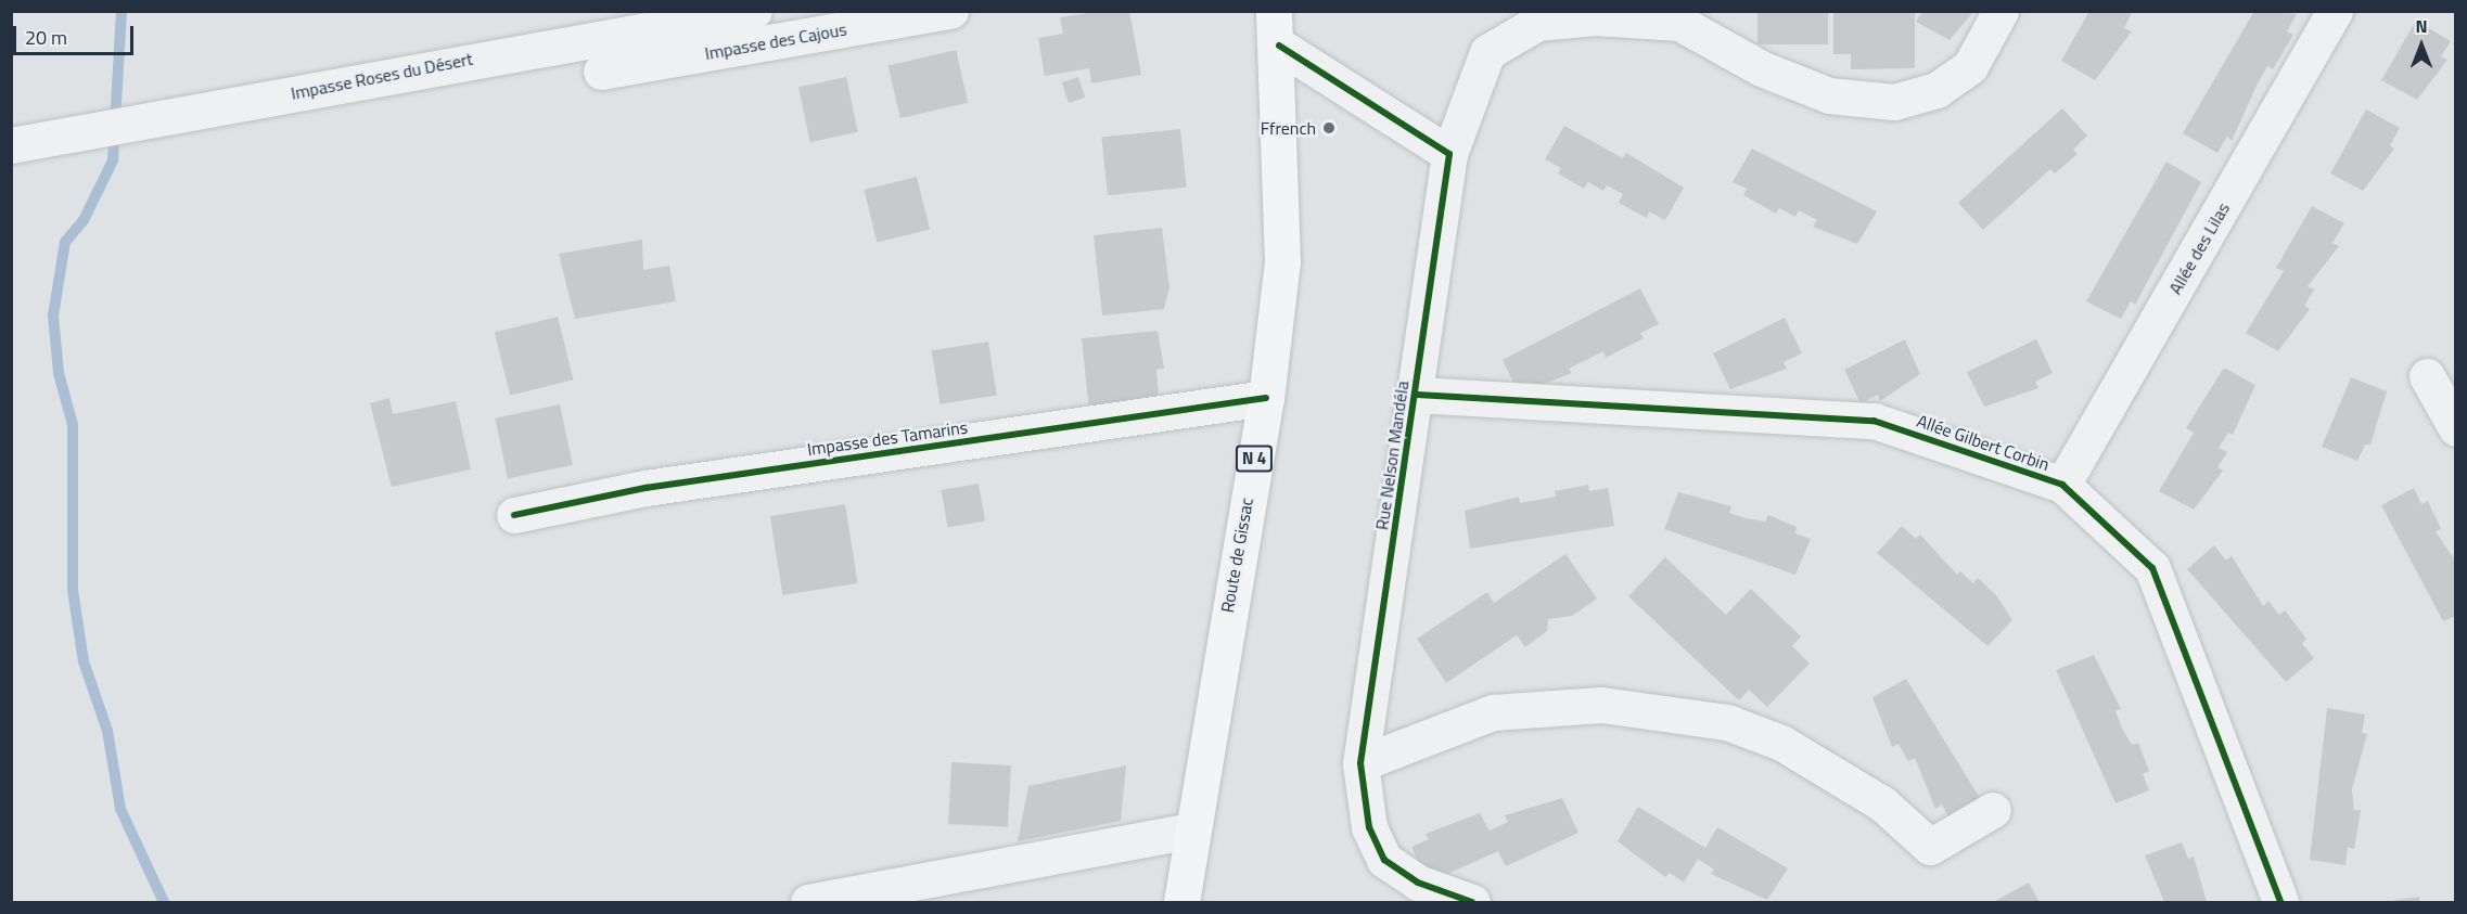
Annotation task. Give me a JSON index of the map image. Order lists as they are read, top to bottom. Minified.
{"streets":{"main road":["N 4","Route de Gissac"],"street":["Impasse des Cajous","Impasse Roses du Désert","Allée des Lilas","Impasse des Tamarins","Allée Gilbert Corbin","Rue Nelson Mandéla"]},"crossings":[["Allée des Lilas","Allée Gilbert Corbin"],["Impasse des Tamarins","Route de Gissac"],["Allée Gilbert Corbin","Rue Nelson Mandéla"]],"places":["Ffrench"],"scale_bar":"20 m","north":"top"}
